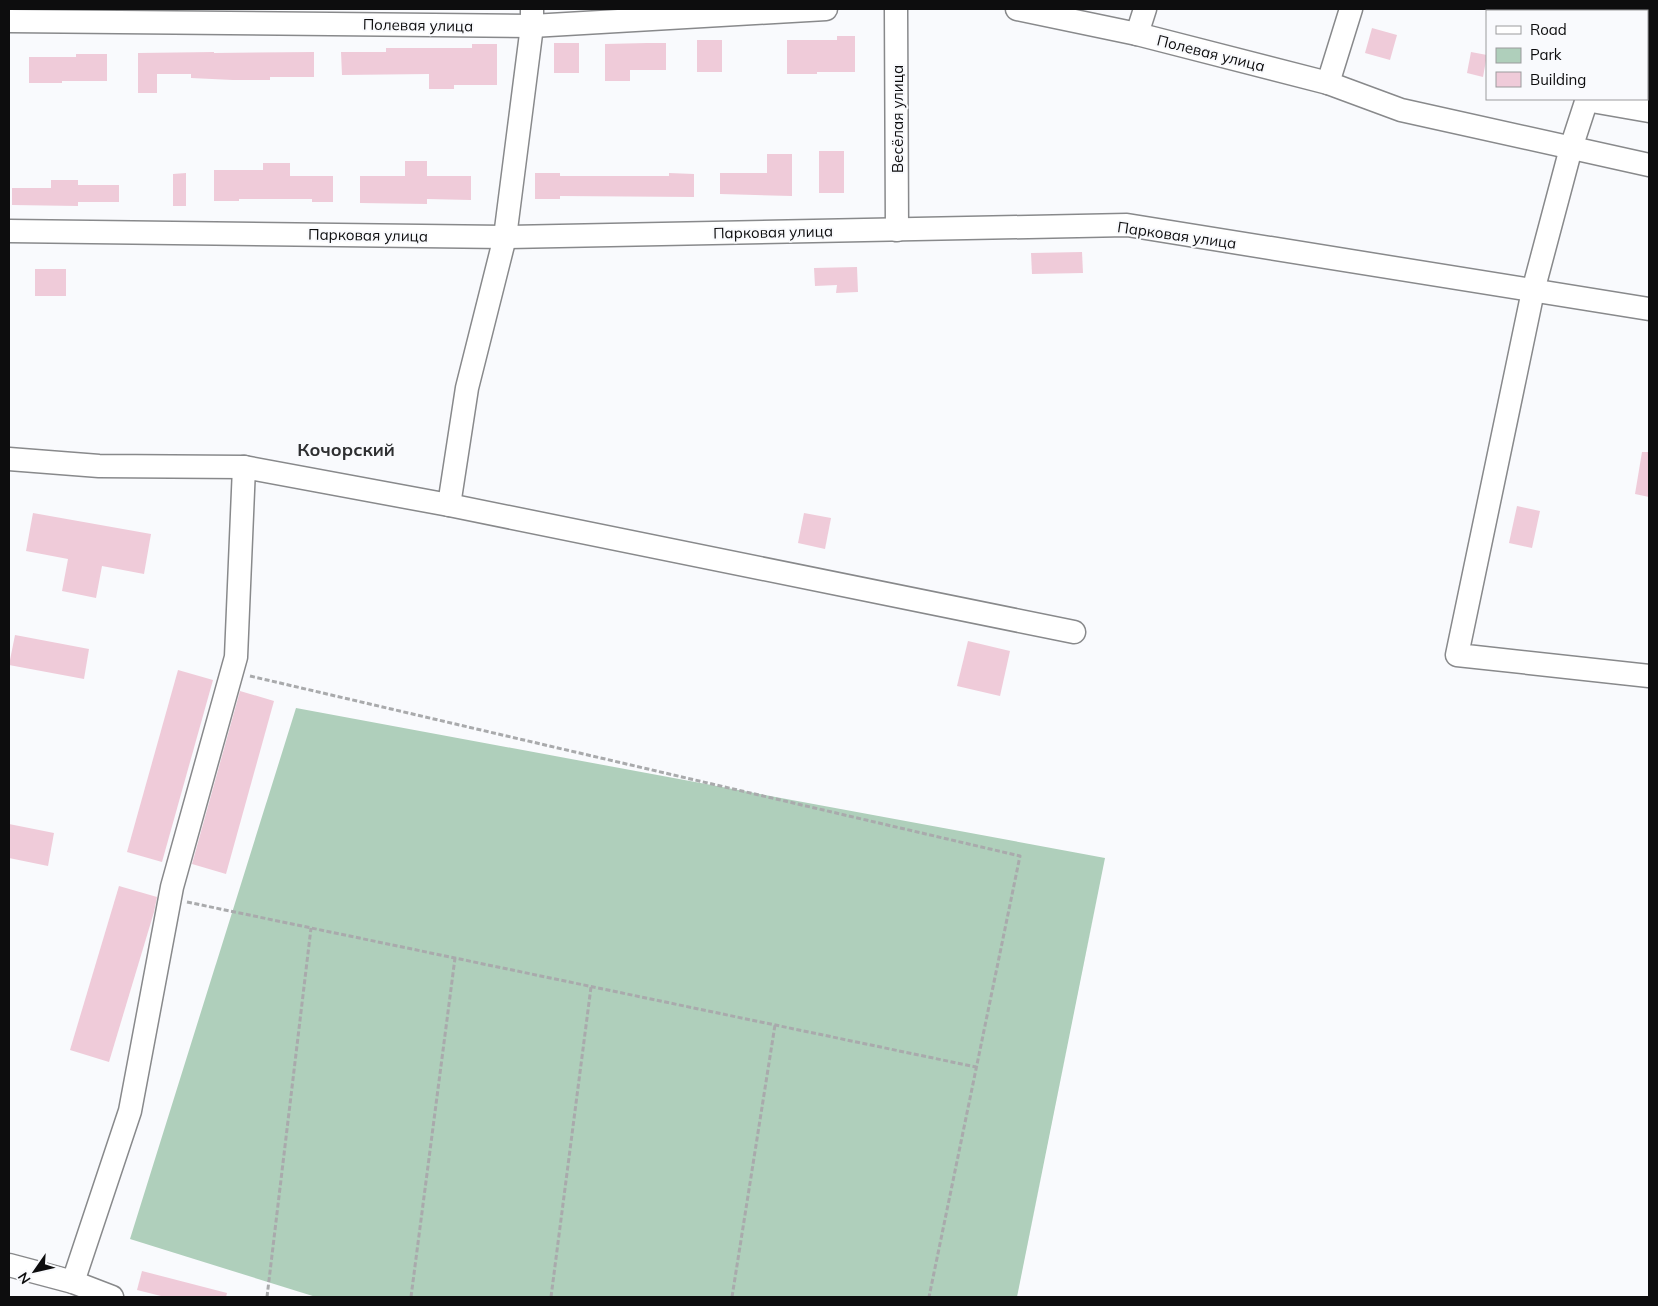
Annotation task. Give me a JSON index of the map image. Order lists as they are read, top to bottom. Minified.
{"streets":{"street":["Полевая улица","Весёлая улица","Парковая улица"]},"crossings":[["Весёлая улица","Парковая улица"]],"districts":["Кочорский"],"legend":["Road","Park","Building"],"north":"bottom left"}
